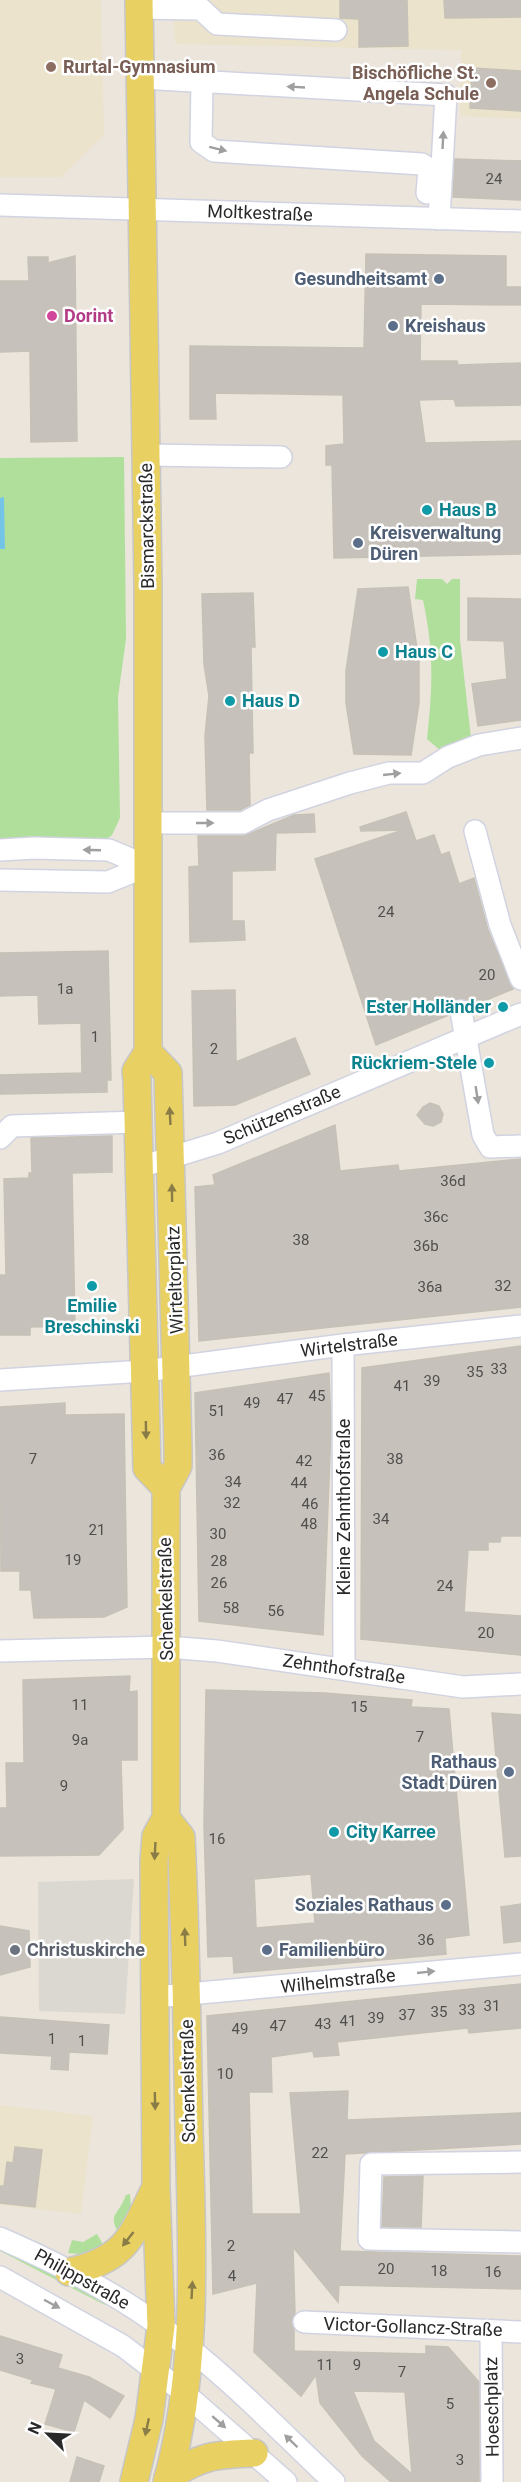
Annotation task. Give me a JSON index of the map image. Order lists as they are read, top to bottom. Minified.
{"streets":{"main road":["Bismarckstraße","Wirteltorplatz","Schenkelstraße"],"street":["Moltkestraße","Schützenstraße","Wirtelstraße","Kleine Zehnthofstraße","Zehnthofstraße","Wilhelmstraße","Philippstraße","Victor-Gollancz-Straße","Hoeschplatz"]},"crossings":[["Moltkestraße","Bismarckstraße"],["Bismarckstraße","Schützenstraße"],["Bismarckstraße","Wirteltorplatz"],["Schützenstraße","Wirteltorplatz"],["Wirteltorplatz","Wirtelstraße"],["Wirteltorplatz","Schenkelstraße"],["Wirtelstraße","Kleine Zehnthofstraße"],["Wirtelstraße","Schenkelstraße"],["Kleine Zehnthofstraße","Zehnthofstraße"],["Schenkelstraße","Zehnthofstraße"],["Schenkelstraße","Wilhelmstraße"],["Schenkelstraße","Philippstraße"],["Victor-Gollancz-Straße","Hoeschplatz"]],"one_way":["Wilhelmstraße"],"places":["Rurtal-Gymnasium","Bischöfliche St. Angela Schule","Gesundheitsamt","Dorint","Kreishaus","Haus B","Kreisverwaltung Düren","Haus C","Haus D","Ester Holländer","Rückriem-Stele","Emilie Breschinski","Rathaus Stadt Düren","City Karree","Soziales Rathaus","Christuskirche","Familienbüro"],"house_numbers":["24","24","20","1a","1","2","36d","36c","38","36b","32","36a","33","35","39","41","45","47","49","51","36","7","38","42","34","44","32","46","34","48","21","30","19","28","26","24","58","56","20","11","15","7","9a","9","16","36","31","33","35","37","39","41","43","47","49","1","1","10","22","2","20","18","16","4","3","11","9","7","5","3"],"north":"top left"}
